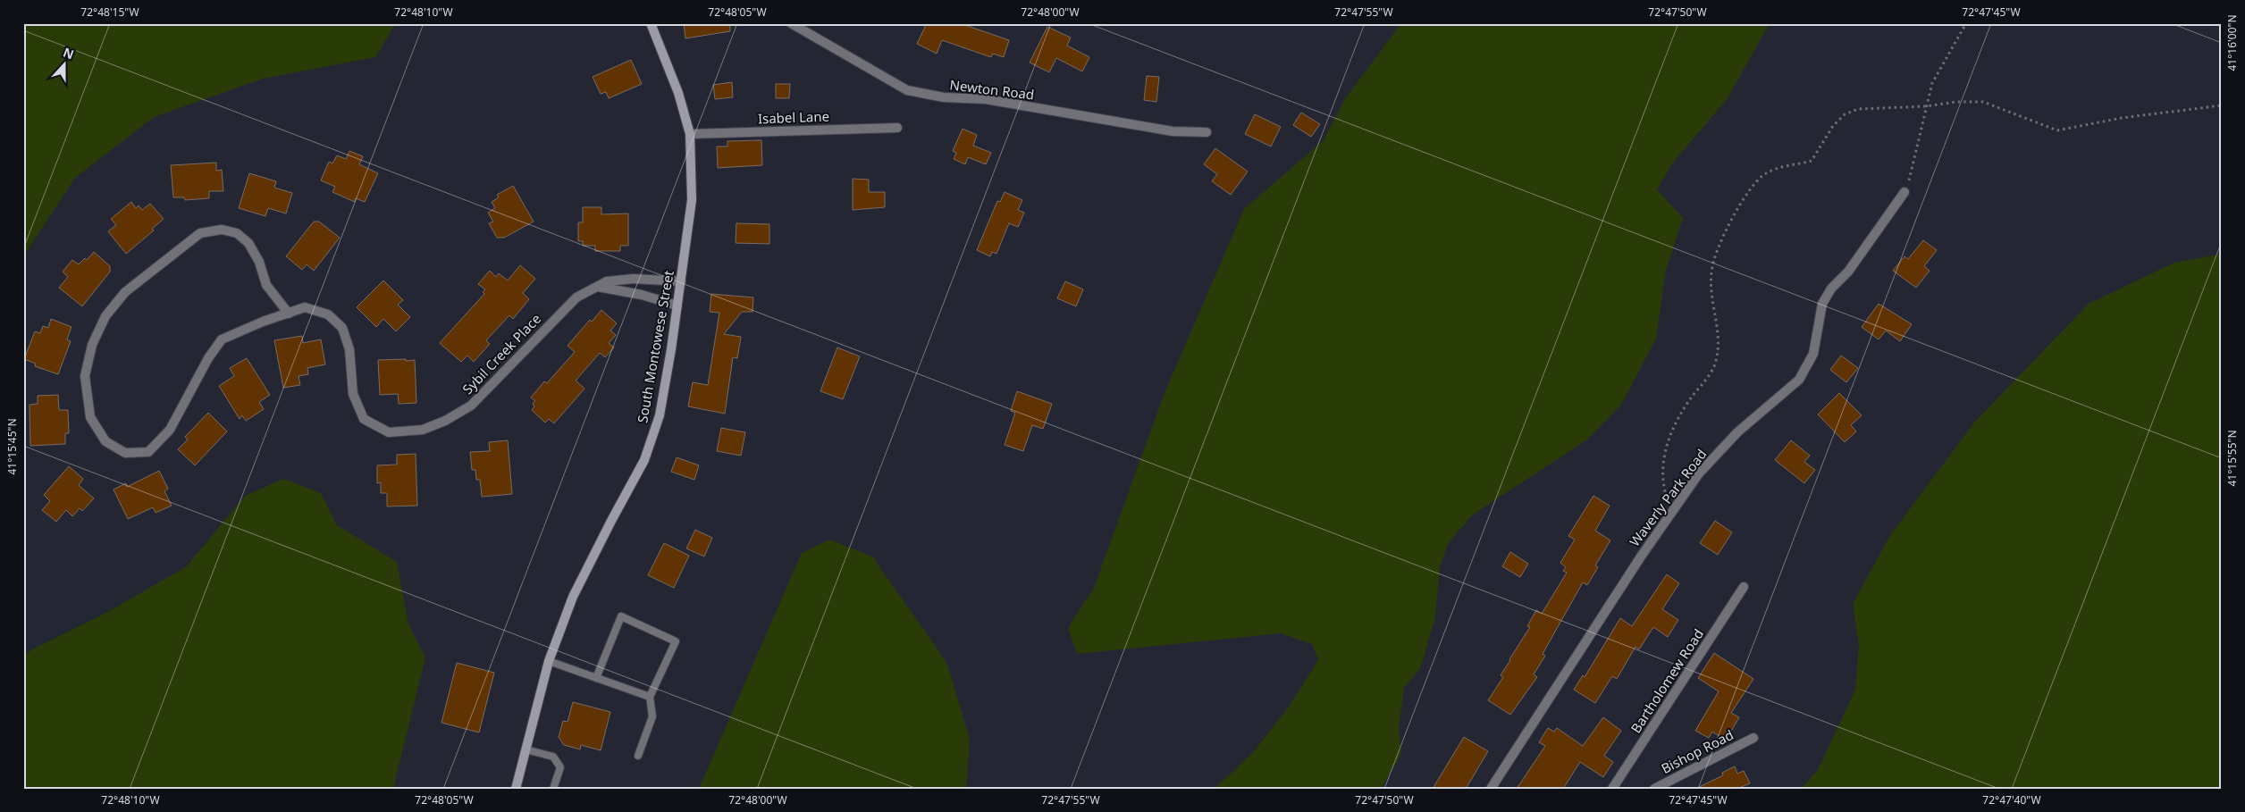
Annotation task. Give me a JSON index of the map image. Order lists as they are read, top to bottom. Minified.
{"streets":{"main road":["South Montowese Street"],"street":["Newton Road","Isabel Lane","Sybil Creek Place","Waverly Park Road","Bartholomew Road","Bishop Road"]},"crossings":[["Isabel Lane","South Montowese Street"],["South Montowese Street","Sybil Creek Place"]],"north":"top","coordinates":["72°48'15\"W","72°48'10\"W","72°48'05\"W","72°48'00\"W","72°47'55\"W","72°47'50\"W","72°47'45\"W","41°16'00\"N","41°15'45\"N","41°15'55\"N","72°47'40\"W"]}
